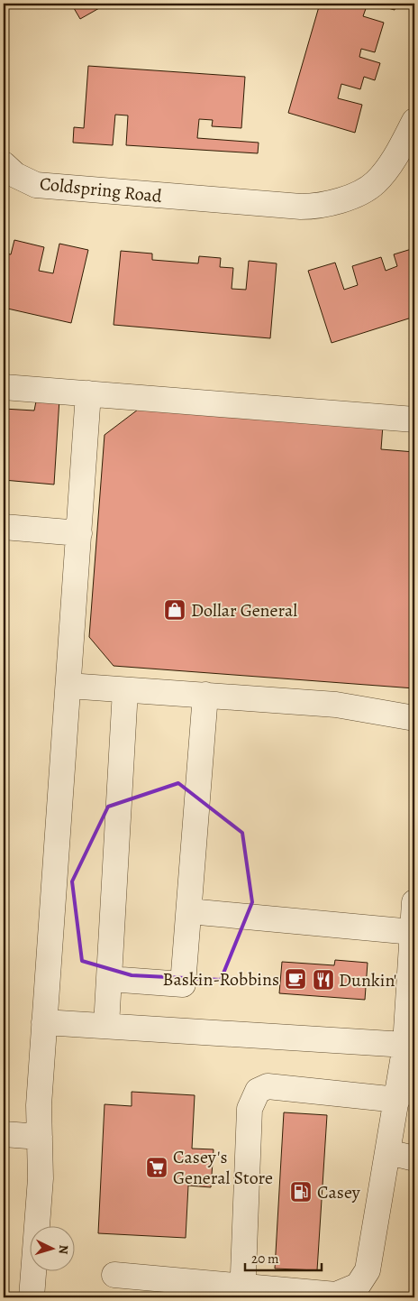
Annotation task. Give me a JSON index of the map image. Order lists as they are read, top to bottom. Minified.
{"streets":{"street":["Coldspring Road"]},"places":{"shop":["Dollar General"],"cafe":["Baskin-Robbins"],"restaurant":["Dunkin'"],"supermarket":["Casey's General Store"],"fuel station":["Casey"]},"scale_bar":"20 m","north":"right"}
